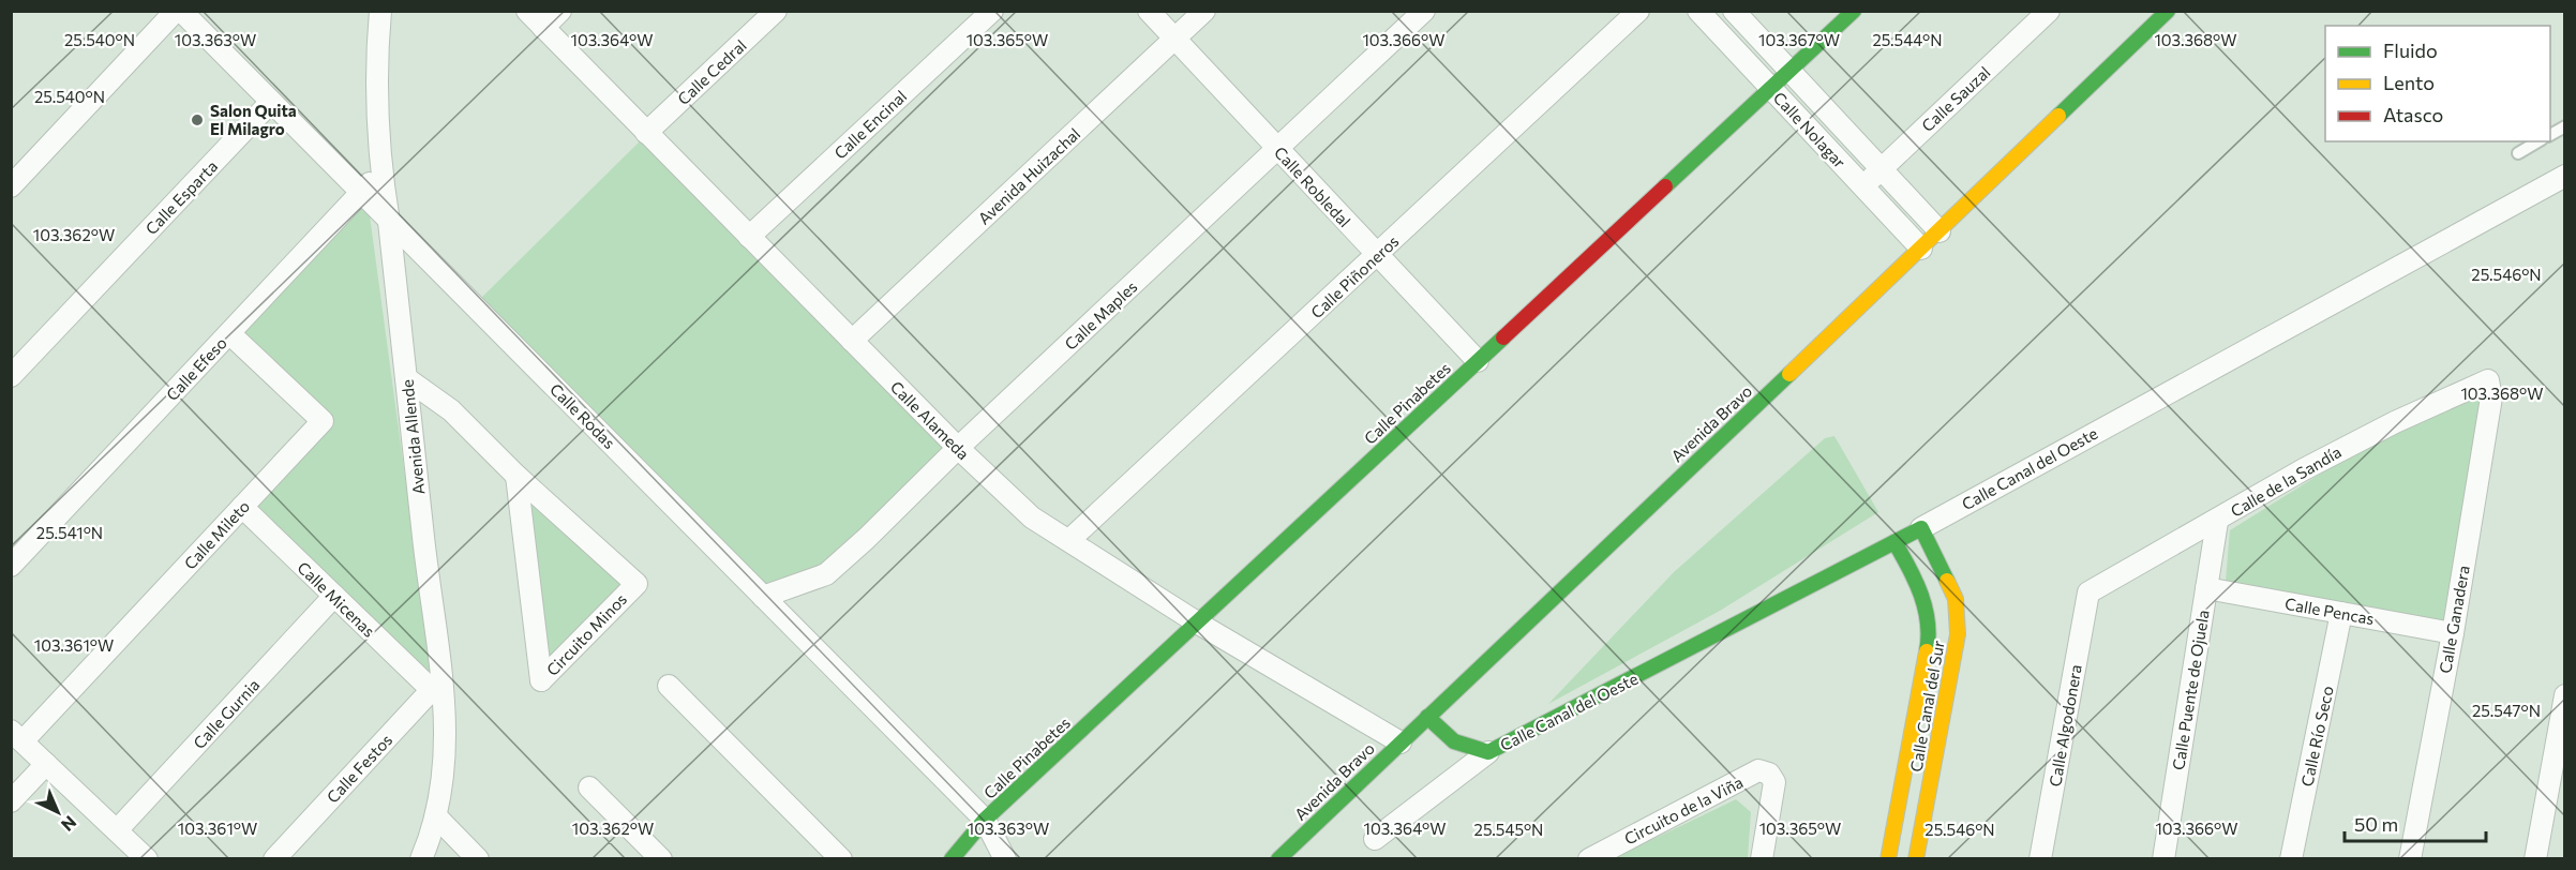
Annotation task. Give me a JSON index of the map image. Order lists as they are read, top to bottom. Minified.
{"streets":{"street":["Calle Cedral","Calle Sauzal","Calle Encinal","Calle Nolagar","Avenida Huizachal","Calle Robledal","Calle Esparta","Calle Piñoneros","Calle Maples","Calle Efeso","Calle Pinabetes","Calle Rodas","Calle Alameda","Avenida Bravo","Avenida Allende","Calle Canal del Oeste","Calle de la Sandía","Calle Mileto","Calle Micenas","Calle Pencas","Calle Ganadera","Circuito Minos","Calle Puente de Ojuela","Calle Canal del Sur","Calle Gurnia","Calle Algodonera","Calle Río Seco","Calle Festos","Circuito de la Viña"]},"crossings":[["Calle Cedral","Calle Alameda"],["Calle Sauzal","Calle Nolagar"],["Calle Encinal","Calle Alameda"],["Calle Nolagar","Calle Pinabetes"],["Calle Nolagar","Avenida Bravo"],["Avenida Huizachal","Calle Robledal"],["Avenida Huizachal","Calle Alameda"],["Calle Robledal","Calle Piñoneros"],["Calle Robledal","Calle Maples"],["Calle Robledal","Calle Pinabetes"],["Calle Esparta","Calle Rodas"],["Calle Piñoneros","Calle Alameda"],["Calle Maples","Calle Rodas"],["Calle Maples","Calle Alameda"],["Calle Efeso","Calle Rodas"],["Calle Efeso","Avenida Allende"],["Calle Efeso","Calle Mileto"],["Calle Pinabetes","Calle Rodas"],["Calle Pinabetes","Calle Alameda"],["Calle Rodas","Avenida Allende"],["Calle Alameda","Avenida Bravo"],["Avenida Bravo","Calle Canal del Oeste"],["Avenida Allende","Calle Micenas"],["Avenida Allende","Circuito Minos"],["Avenida Allende","Calle Festos"],["Calle Canal del Oeste","Calle Canal del Sur"],["Calle de la Sandía","Calle Ganadera"],["Calle de la Sandía","Calle Puente de Ojuela"],["Calle de la Sandía","Calle Algodonera"],["Calle Mileto","Calle Micenas"],["Calle Micenas","Calle Gurnia"],["Calle Micenas","Calle Festos"],["Calle Pencas","Calle Ganadera"],["Calle Pencas","Calle Puente de Ojuela"],["Calle Pencas","Calle Río Seco"]],"places":["Salon Quita El Milagro"],"legend":["Fluido","Lento","Atasco"],"scale_bar":"50 m","north":"bottom right","coordinates":["25.540°N","25.544°N","103.363°W","103.364°W","103.365°W","103.366°W","103.367°W","103.368°W","103.362°W","25.546°N","25.541°N","103.361°W","25.547°N","25.545°N"]}
